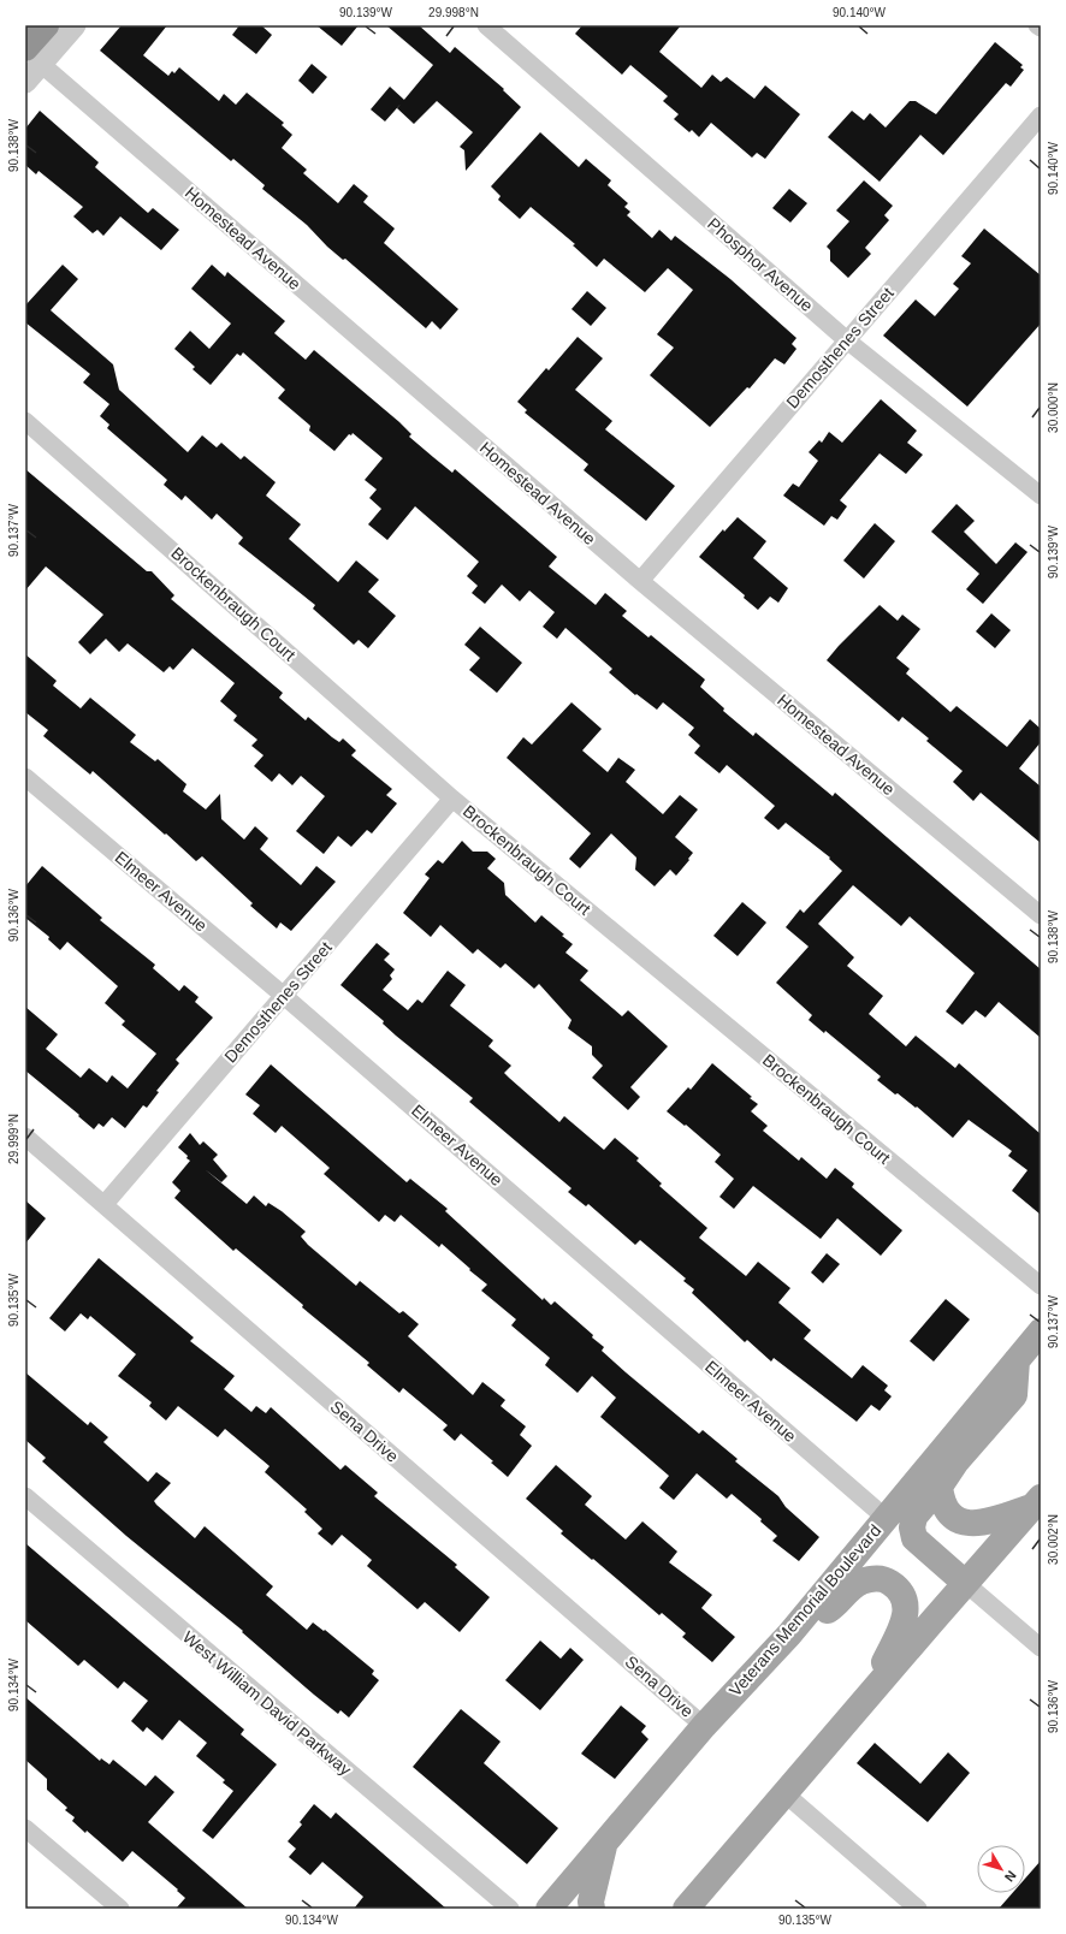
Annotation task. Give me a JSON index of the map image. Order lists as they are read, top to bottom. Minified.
{"streets":{"main road":["Veterans Memorial Boulevard"],"street":["Homestead Avenue","Phosphor Avenue","Demosthenes Street","Brockenbraugh Court","Elmeer Avenue","Sena Drive","West William David Parkway"]},"crossings":[["Homestead Avenue","Demosthenes Street"],["Phosphor Avenue","Demosthenes Street"],["Demosthenes Street","Brockenbraugh Court"],["Demosthenes Street","Elmeer Avenue"],["Demosthenes Street","Sena Drive"],["Elmeer Avenue","Veterans Memorial Boulevard"],["Sena Drive","Veterans Memorial Boulevard"]],"north":"bottom right","coordinates":["90.139°W","29.998°N","90.140°W","90.138°W","30.000°N","90.137°W","90.136°W","29.999°N","90.135°W","30.002°N","90.134°W"]}
